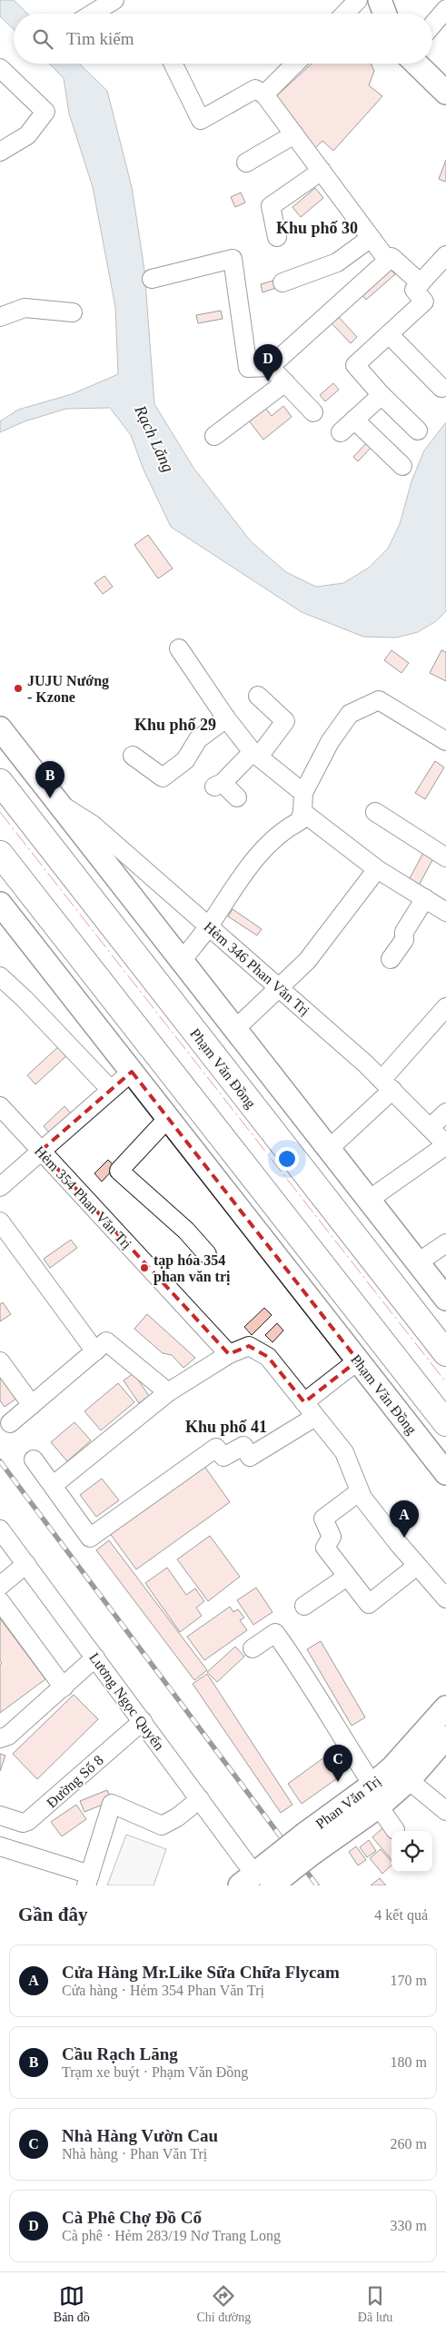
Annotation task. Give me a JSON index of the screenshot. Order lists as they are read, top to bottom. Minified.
{"streets":{"highway":["Phạm Văn Đồng"],"main road":["Phan Văn Trị"],"street":["Hẻm 346 Phan Văn Trị","Hẻm 354 Phan Văn Trị","Lương Ngọc Quyến","Đường Số 8"]},"crossings":[["Lương Ngọc Quyến","Đường Số 8"],["Lương Ngọc Quyến","Phan Văn Trị"]],"districts":["Khu phố 30","Khu phố 29","Khu phố 41"],"water":["Rạch Lăng"],"places":["JUJU Nướng - Kzone","tạp hóa 354 phan văn trị"],"page":{"search":"Tìm kiếm","pins":["D","B","A","C"],"heading":["Gần đây","4 kết quả"],"list":[{"mark":"A","name":"Cửa Hàng Mr.Like Sữa Chữa Flycam","note":"Cửa hàng · Hẻm 354 Phan Văn Trị","value":"170 m"},{"mark":"B","name":"Cầu Rạch Lăng","note":"Trạm xe buýt · Phạm Văn Đồng","value":"180 m"},{"mark":"C","name":"Nhà Hàng Vườn Cau","note":"Nhà hàng · Phan Văn Trị","value":"260 m"},{"mark":"D","name":"Cà Phê Chợ Đồ Cổ","note":"Cà phê · Hẻm 283/19 Nơ Trang Long","value":"330 m"}],"nav":["Bản đồ","Chỉ đường","Đã lưu"]}}
